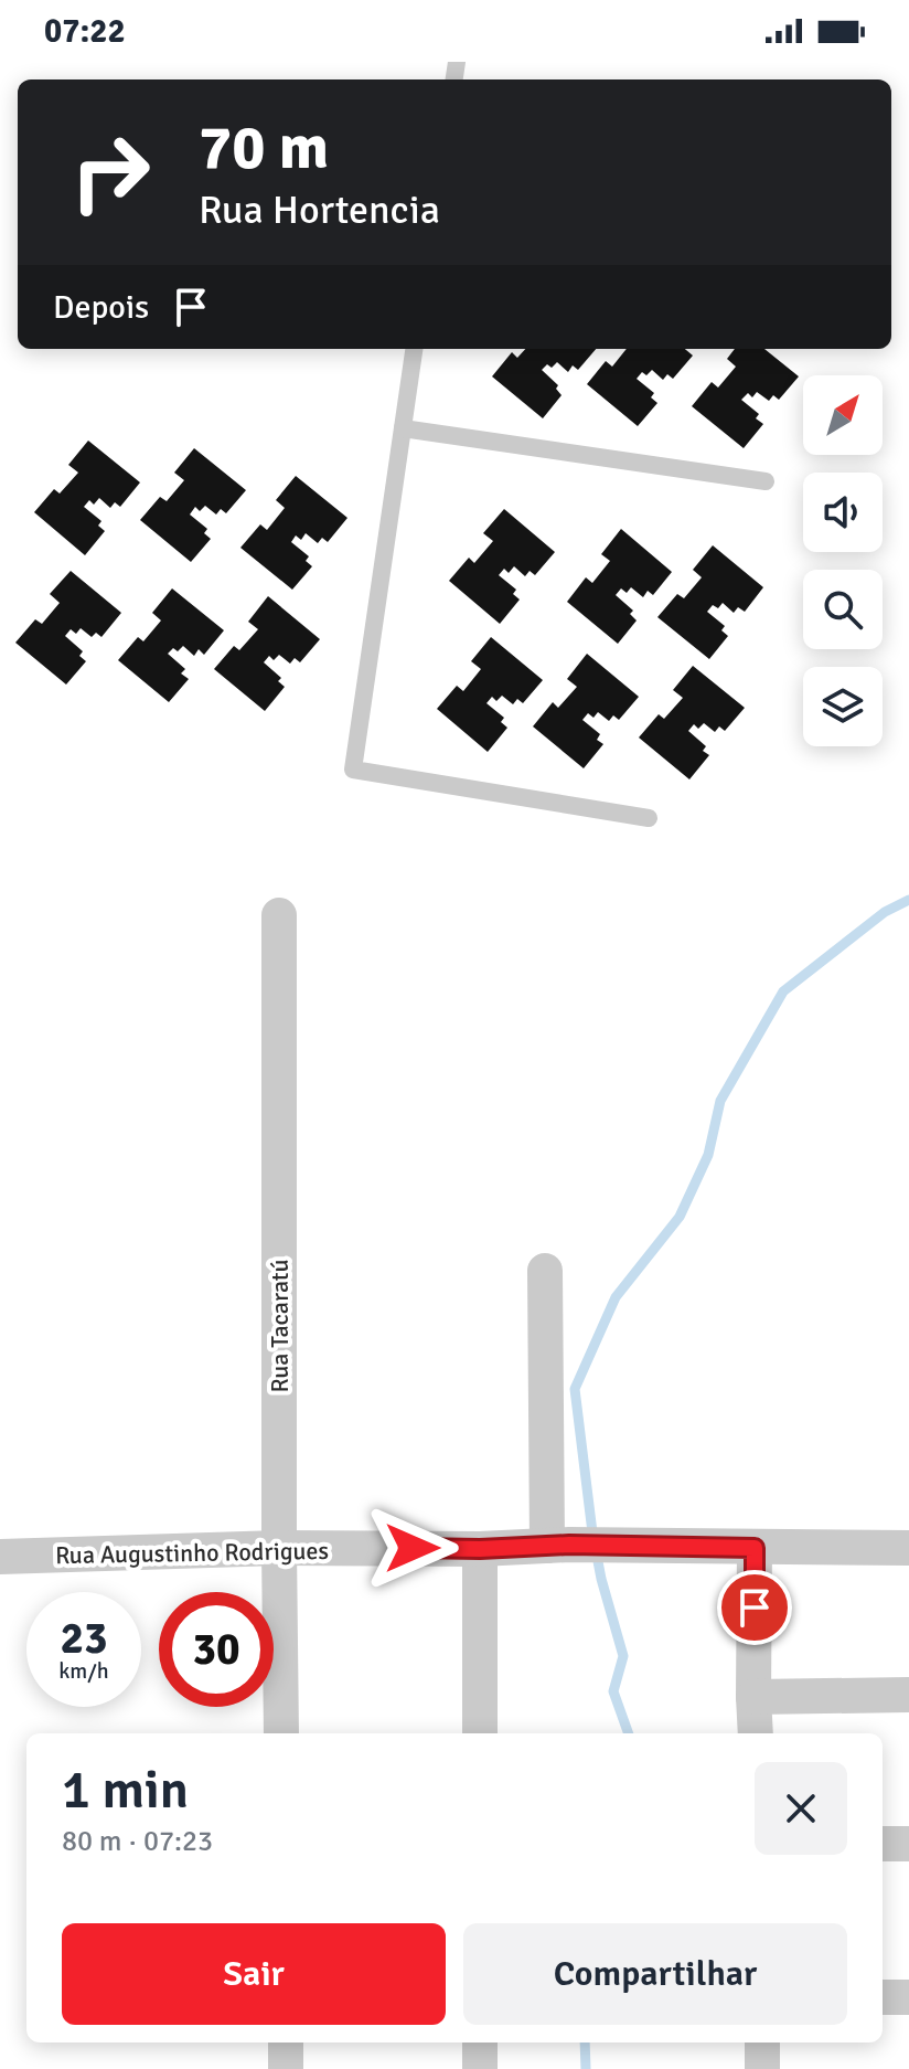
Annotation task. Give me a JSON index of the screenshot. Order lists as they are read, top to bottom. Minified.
{"streets":{"street":["Rua Tacaratú","Rua Augustinho Rodrigues"]},"crossings":[["Rua Tacaratú","Rua Augustinho Rodrigues"]],"north":"top right","page":{"status":"07:22","turn":["70 m","Rua Hortencia"],"then":"Depois","speed":"23 km/h","limit":"30","heading":["1 min","80 m · 07:23"],"buttons":["Sair","Compartilhar"]}}
